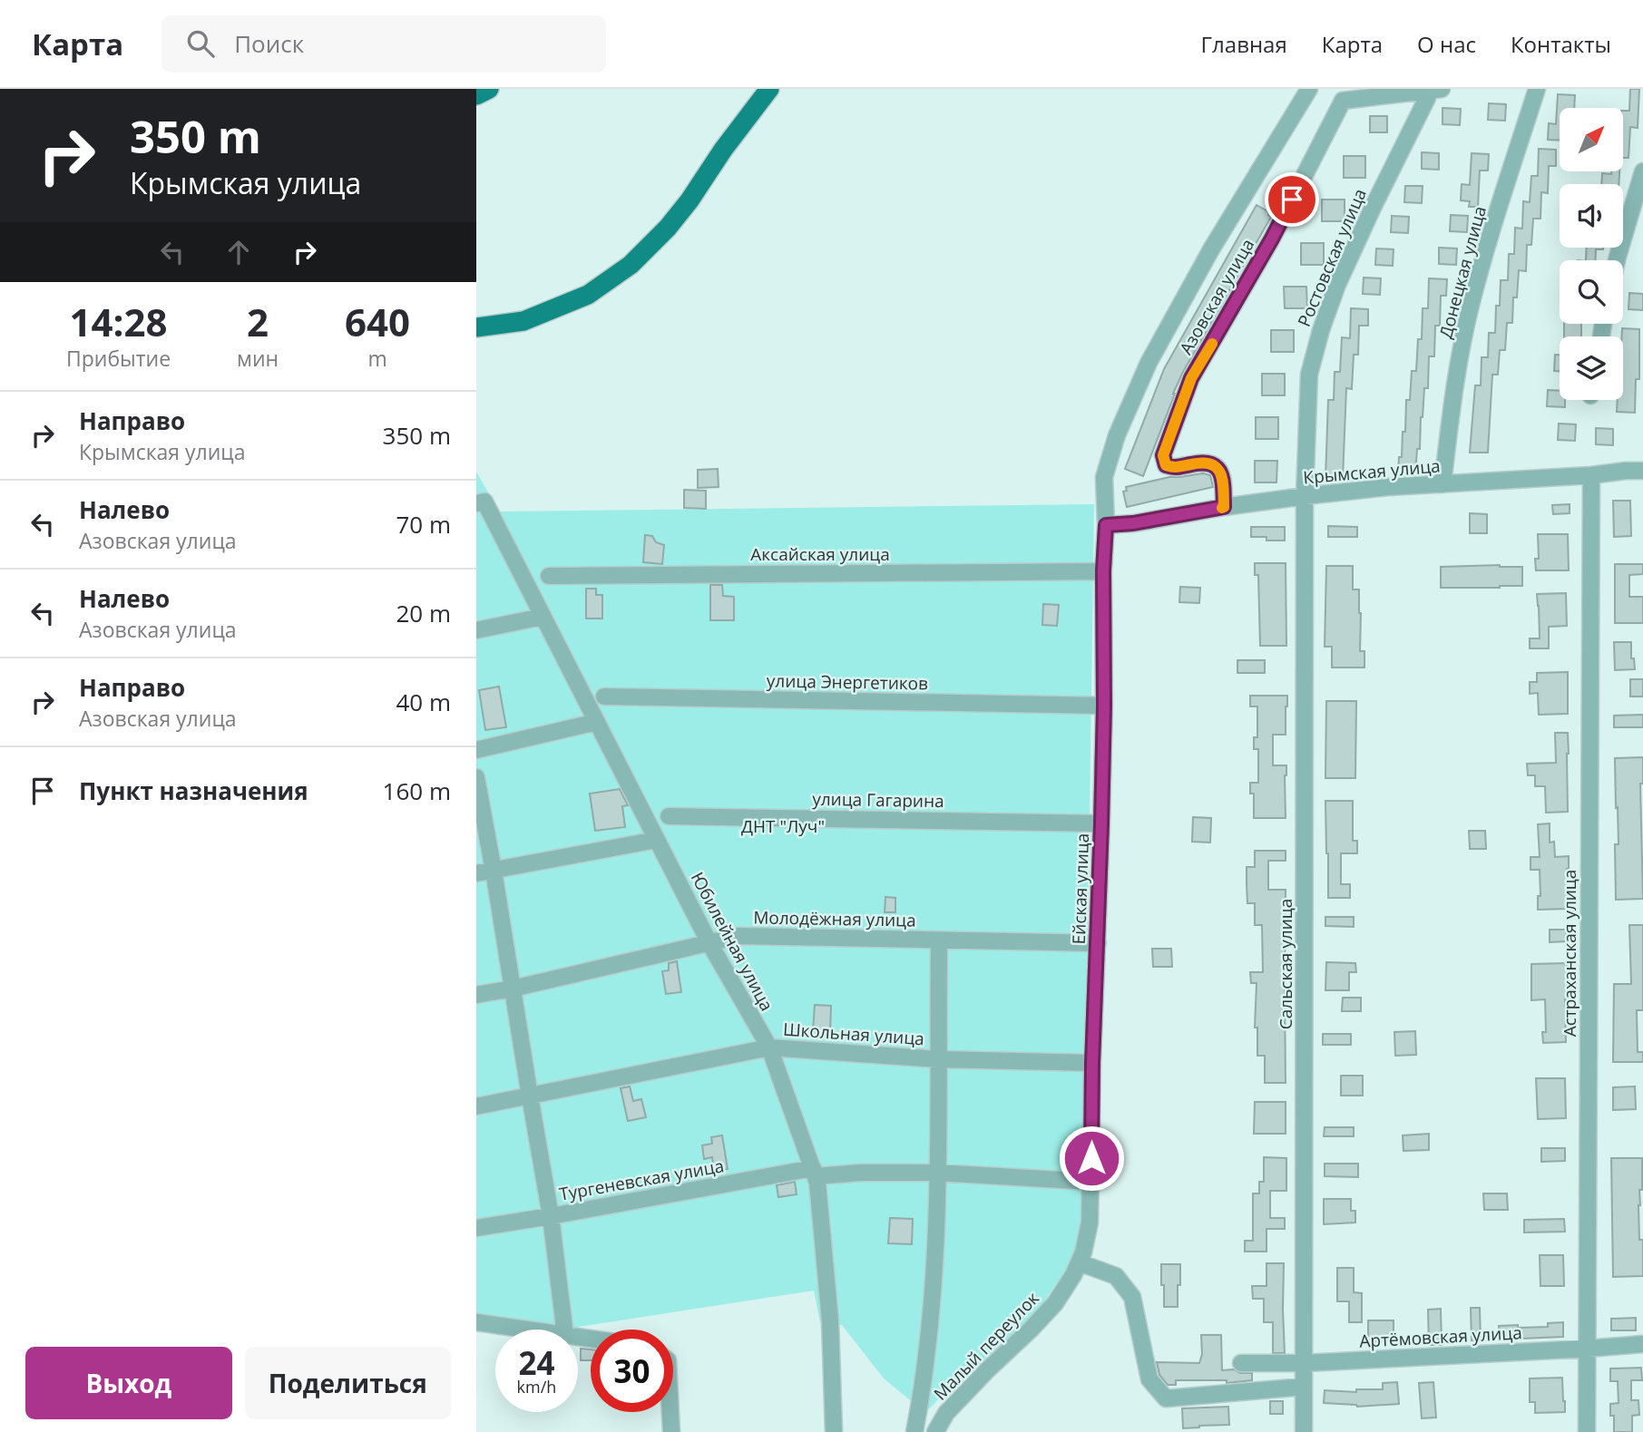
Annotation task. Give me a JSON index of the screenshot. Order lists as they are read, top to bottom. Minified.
{"streets":{"street":["Ростовская улица","Донецкая улица","Азовская улица","Крымская улица","Аксайская улица","улица Энергетиков","улица Гагарина","Ейская улица","Молодёжная улица","Юбилейная улица","Астраханская улица","Сальская улица","Школьная улица","Тургеневская улица","Артёмовская улица","Малый переулок"]},"crossings":[["Ростовская улица","Азовская улица"],["Ростовская улица","Крымская улица"],["Ростовская улица","Сальская улица"],["Донецкая улица","Крымская улица"],["Азовская улица","Крымская улица"],["Крымская улица","Ейская улица"],["Крымская улица","Астраханская улица"],["Крымская улица","Сальская улица"],["Аксайская улица","Ейская улица"],["улица Энергетиков","Ейская улица"],["улица Гагарина","Ейская улица"],["Ейская улица","Молодёжная улица"],["Ейская улица","Школьная улица"],["Ейская улица","Тургеневская улица"],["Ейская улица","Малый переулок"],["Молодёжная улица","Юбилейная улица"],["Юбилейная улица","Школьная улица"],["Юбилейная улица","Тургеневская улица"],["Астраханская улица","Артёмовская улица"],["Сальская улица","Артёмовская улица"]],"parks":["ДНТ \"Луч\""],"north":"top right","page":{"header":"Карта","search":"Поиск","nav":["Главная","Карта","О нас","Контакты"],"turn":["350 m","Крымская улица"],"eta":["14:28","Прибытие","2","мин","640","m"],"list":[{"name":"Направо","note":"Крымская улица","value":"350 m"},{"name":"Налево","note":"Азовская улица","value":"70 m"},{"name":"Налево","note":"Азовская улица","value":"20 m"},{"name":"Направо","note":"Азовская улица","value":"40 m"},{"name":"Пункт назначения","value":"160 m"}],"speed":"24 km/h","limit":"30","buttons":["Выход","Поделиться"]}}
